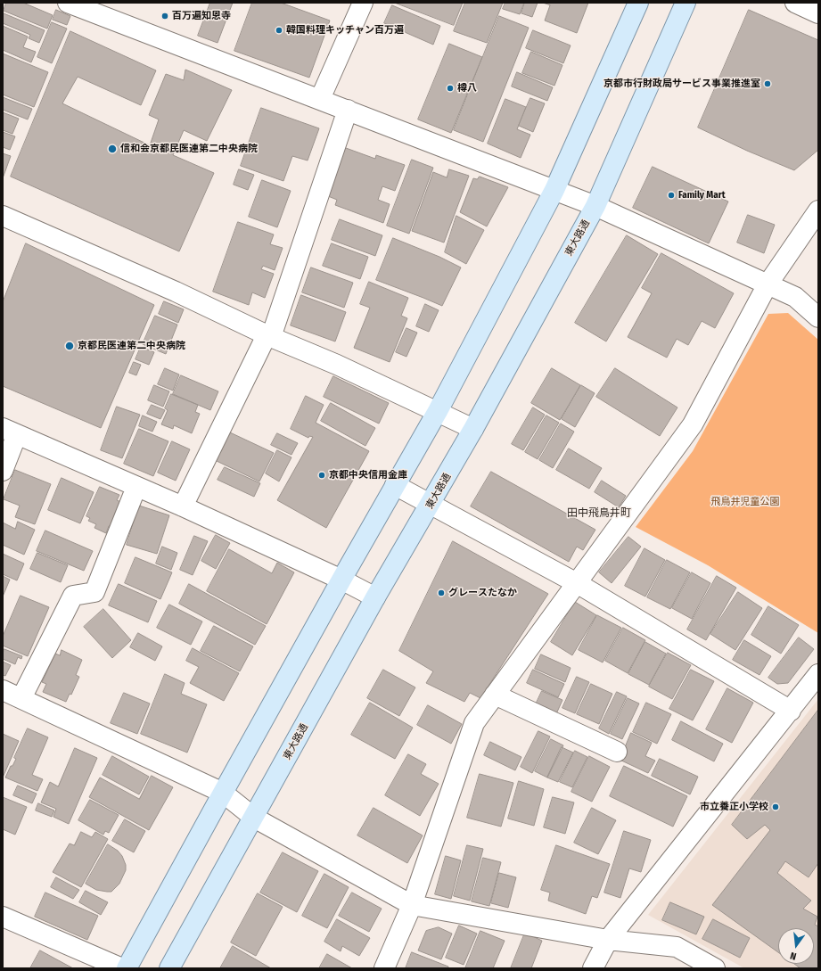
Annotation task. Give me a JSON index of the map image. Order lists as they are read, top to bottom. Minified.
{"streets":{"main road":["東大路通"]},"districts":["田中飛鳥井町"],"parks":["飛鳥井児童公園"],"places":["百万遍知恩寺","韓国料理キッチャン百万遍","京都市行財政局サービス事業推進室","樽八","信和会京都民医連第二中央病院","Family Mart","京都民医連第二中央病院","京都中央信用金庫","グレースたなか","市立養正小学校"],"north":"bottom"}
